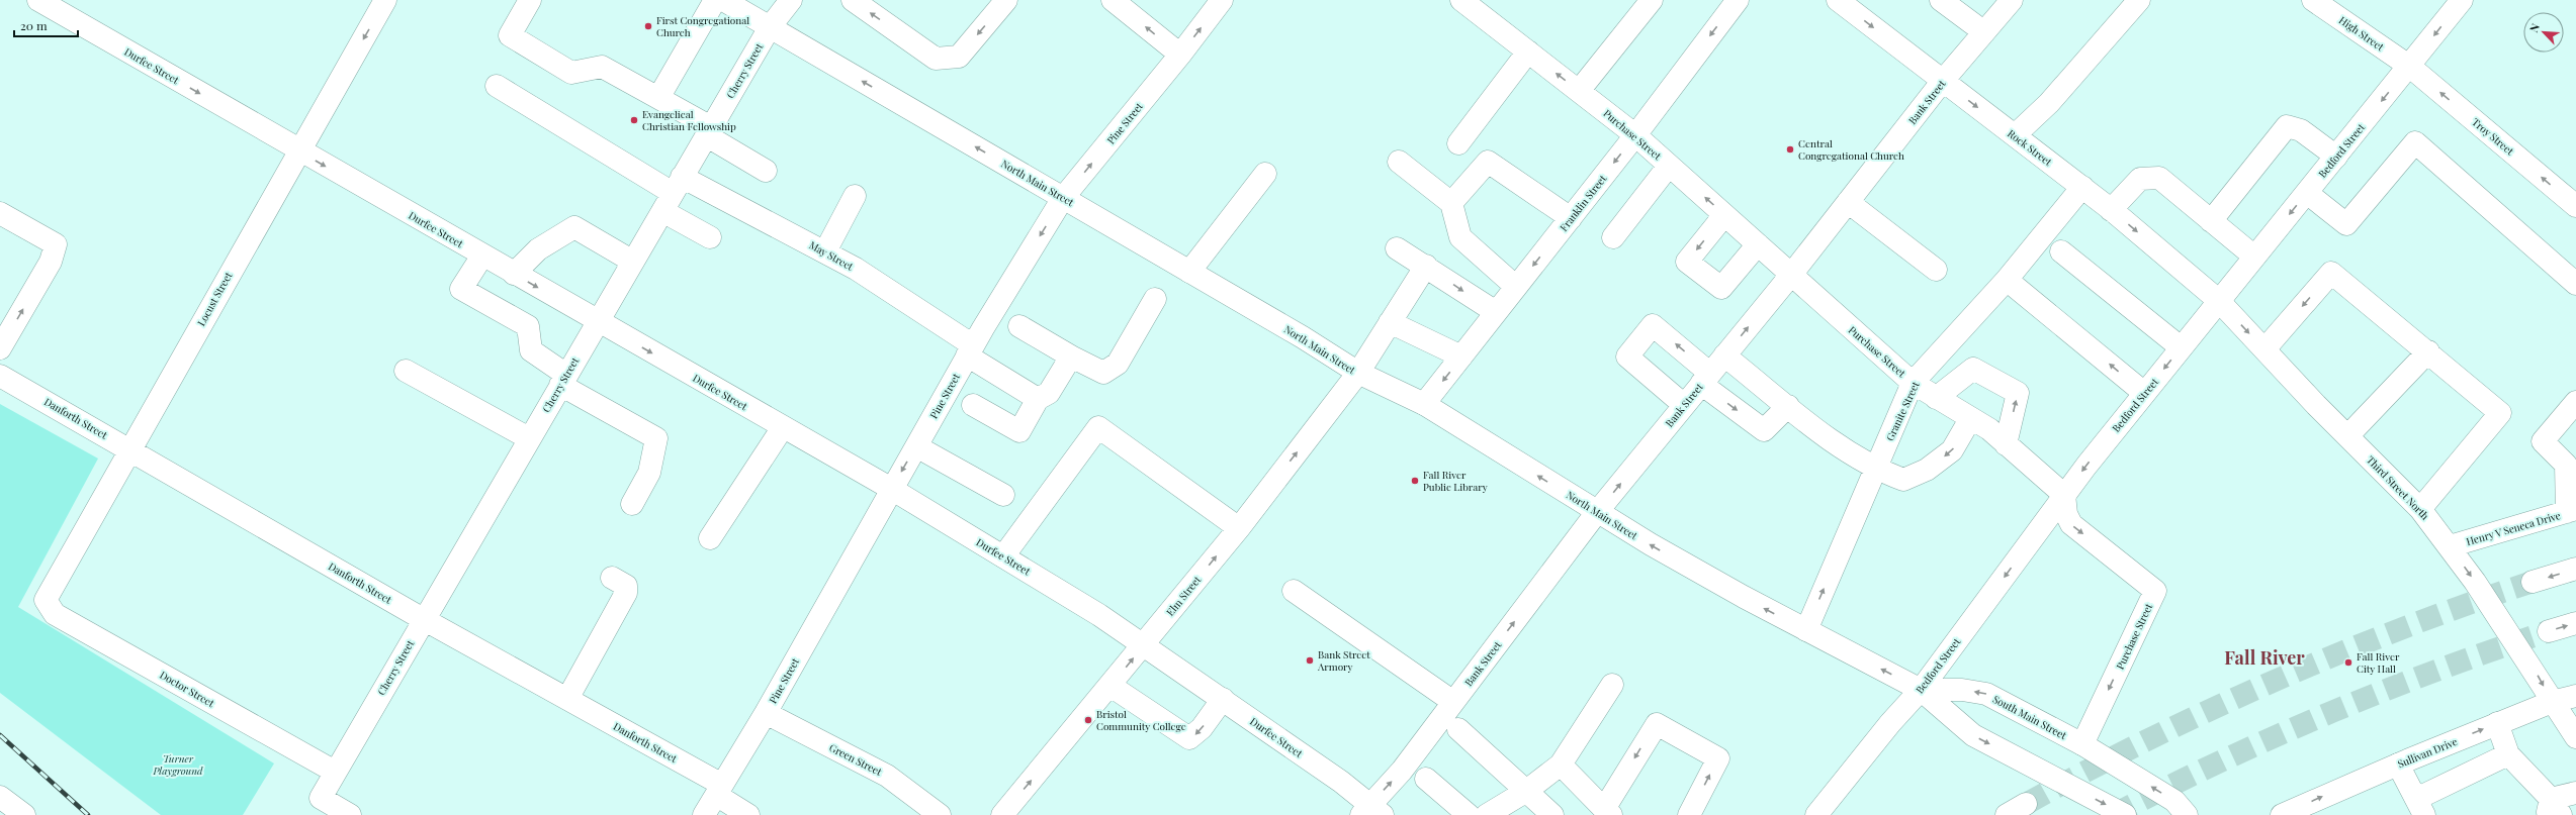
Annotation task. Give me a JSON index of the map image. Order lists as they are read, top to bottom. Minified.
{"streets":{"main road":["High Street","Durfee Street","Cherry Street","Bank Street","Pine Street","Purchase Street","Troy Street","Rock Street","Bedford Street","North Main Street","Franklin Street","May Street","Locust Street","Granite Street","Danforth Street","Third Street North","Henry V Seneca Drive","Elm Street","Doctor Street","South Main Street","Sullivan Drive","Green Street"]},"crossings":[["High Street","Troy Street"],["High Street","Bedford Street"],["Durfee Street","Cherry Street"],["Durfee Street","Bank Street"],["Durfee Street","Pine Street"],["Durfee Street","Locust Street"],["Durfee Street","Elm Street"],["Cherry Street","North Main Street"],["Cherry Street","May Street"],["Cherry Street","Danforth Street"],["Cherry Street","Doctor Street"],["Bank Street","Purchase Street"],["Bank Street","Rock Street"],["Bank Street","North Main Street"],["Pine Street","North Main Street"],["Pine Street","May Street"],["Pine Street","Danforth Street"],["Pine Street","Green Street"],["Purchase Street","Bedford Street"],["Purchase Street","Franklin Street"],["Purchase Street","Granite Street"],["Purchase Street","South Main Street"],["Troy Street","Bedford Street"],["Rock Street","Bedford Street"],["Rock Street","Granite Street"],["Rock Street","Third Street North"],["Bedford Street","North Main Street"],["Bedford Street","Third Street North"],["Bedford Street","South Main Street"],["North Main Street","Franklin Street"],["North Main Street","Granite Street"],["North Main Street","Elm Street"],["North Main Street","South Main Street"],["Locust Street","Danforth Street"],["Locust Street","Doctor Street"],["Third Street North","Henry V Seneca Drive"],["Third Street North","Sullivan Drive"]],"one_way":["Troy Street","Bedford Street","Third Street North","Elm Street"],"districts":["Fall River"],"parks":["Turner Playground"],"places":["First Congregational Church","Evangelical Christian Fellowship","Central Congregational Church","Fall River Public Library","Bank Street Armory","Fall River City Hall","Bristol Community College"],"scale_bar":"20 m","north":"top left"}
